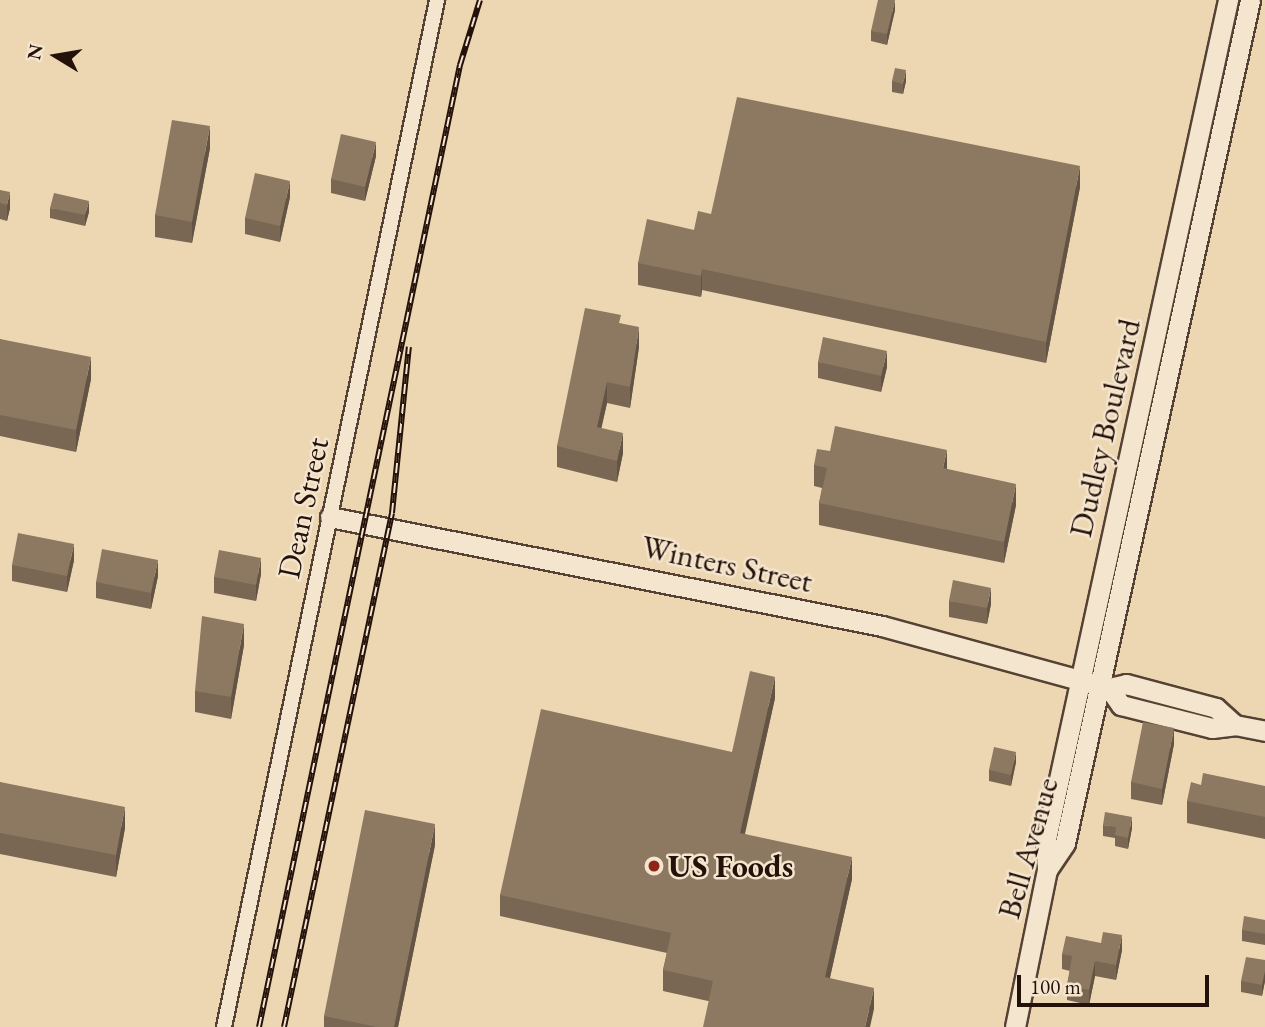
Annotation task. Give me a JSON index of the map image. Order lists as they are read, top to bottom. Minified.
{"streets":{"main road":["Dudley Boulevard","Winters Street","Bell Avenue"],"street":["Dean Street"]},"crossings":[["Dudley Boulevard","Winters Street"],["Dudley Boulevard","Bell Avenue"],["Dean Street","Winters Street"],["Winters Street","Bell Avenue"]],"places":["US Foods"],"scale_bar":"100 m","north":"left"}
